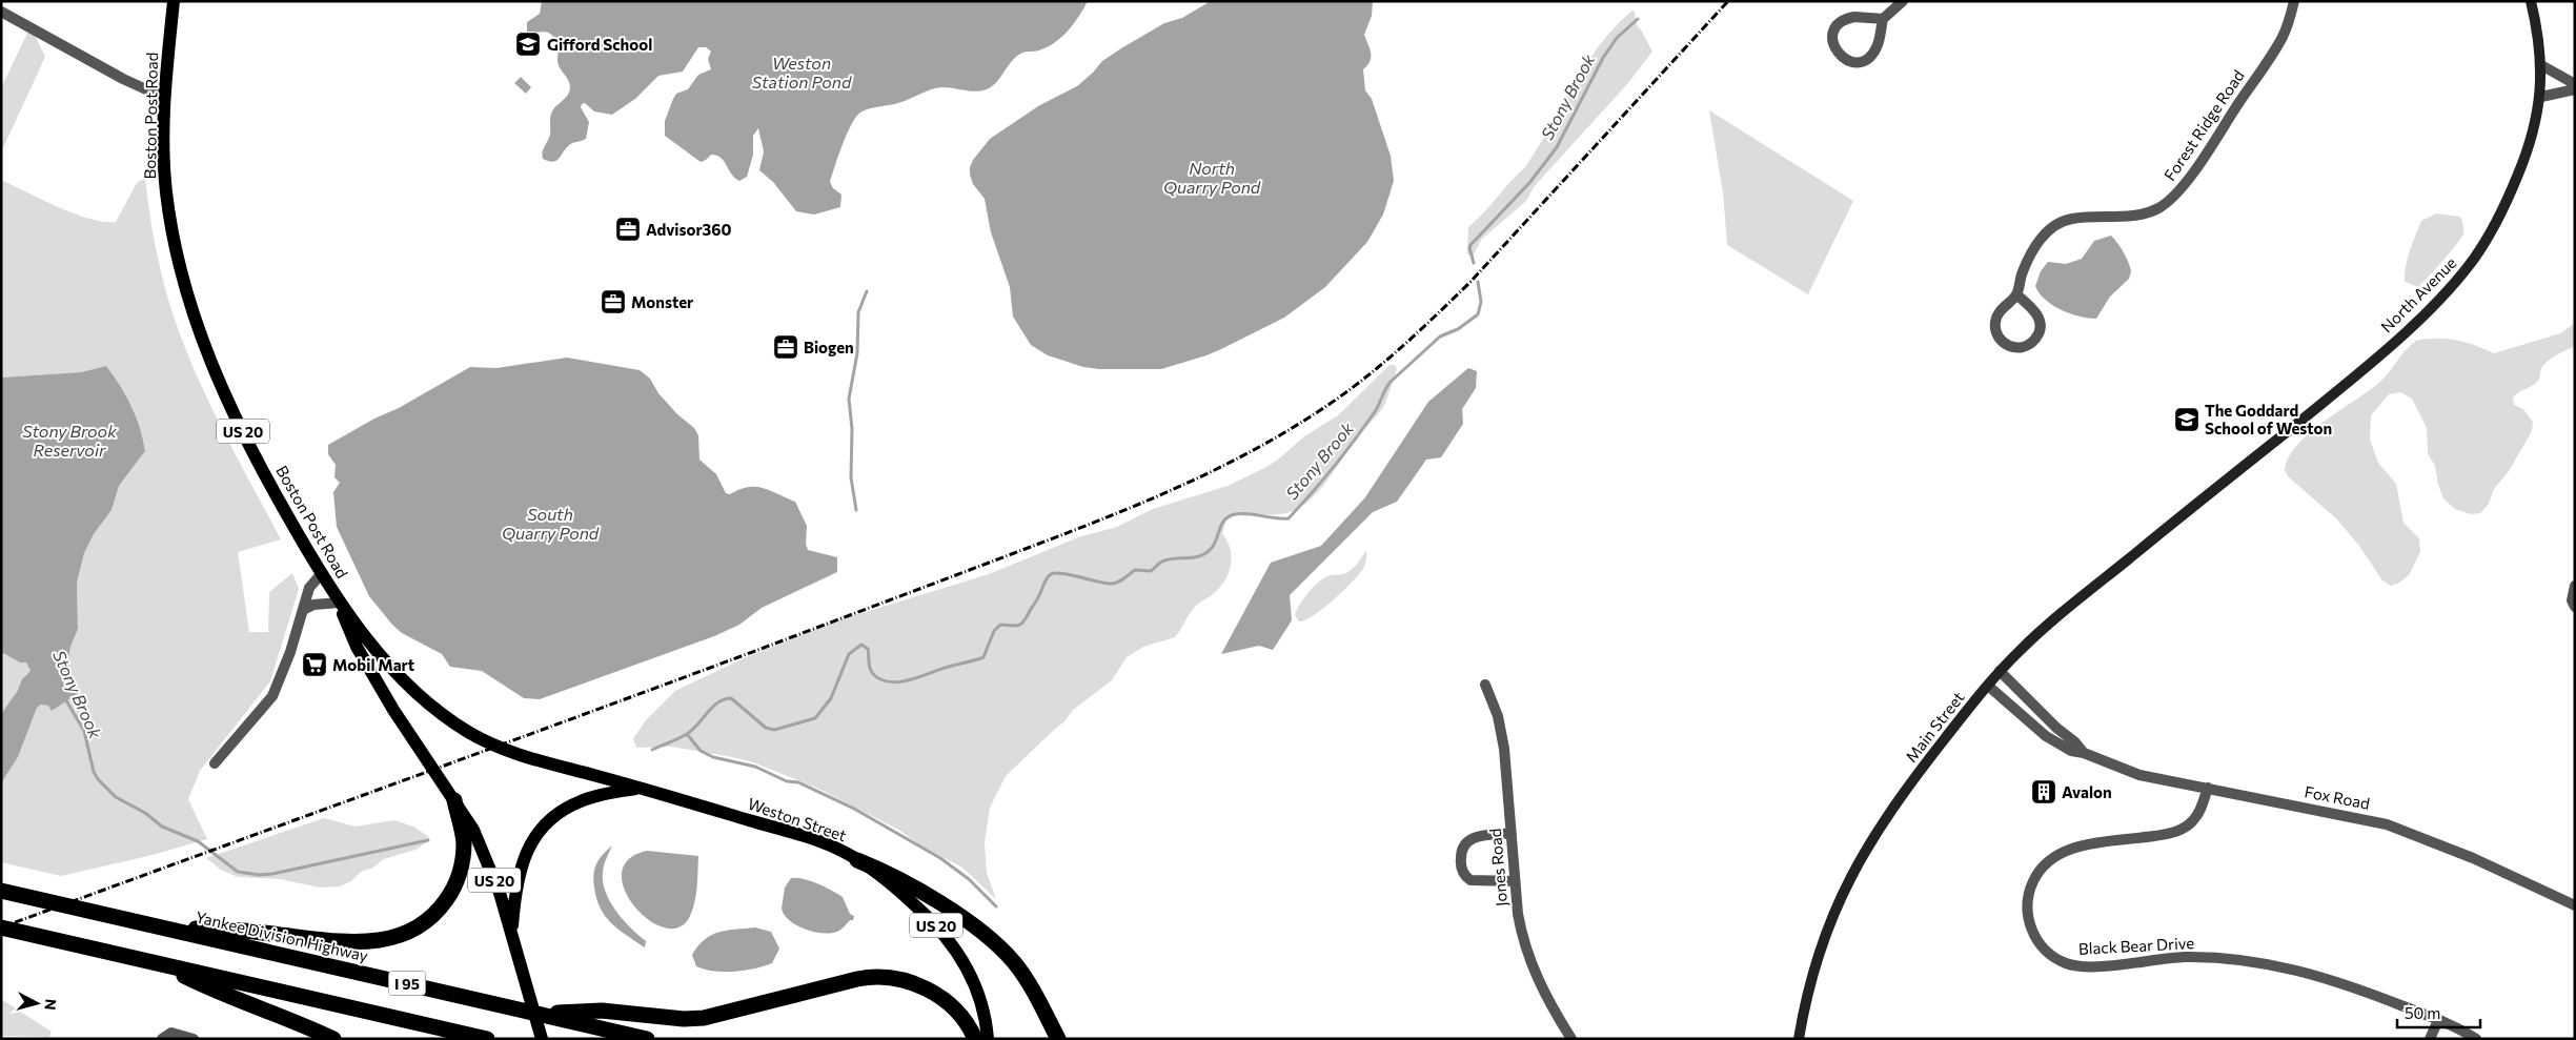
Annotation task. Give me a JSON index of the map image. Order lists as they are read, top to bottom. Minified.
{"streets":{"highway":["Yankee Division Highway","I 95"],"main road":["Boston Post Road","North Avenue","US 20","Main Street","Weston Street"],"street":["Forest Ridge Road","Fox Road","Jones Road","Black Bear Drive"]},"crossings":[["Boston Post Road","US 20"],["Boston Post Road","Weston Street"],["North Avenue","Main Street"],["Main Street","Fox Road"],["Fox Road","Black Bear Drive"]],"water":["Weston Station Pond","Stony Brook","North Quarry Pond","Stony Brook Reservoir","South Quarry Pond"],"places":{"school or university":["Gifford School","The Goddard School of Weston"],"office":["Advisor360","Monster","Biogen"],"supermarket":["Mobil Mart"],"building":["Avalon"]},"scale_bar":"50 m","north":"right"}
